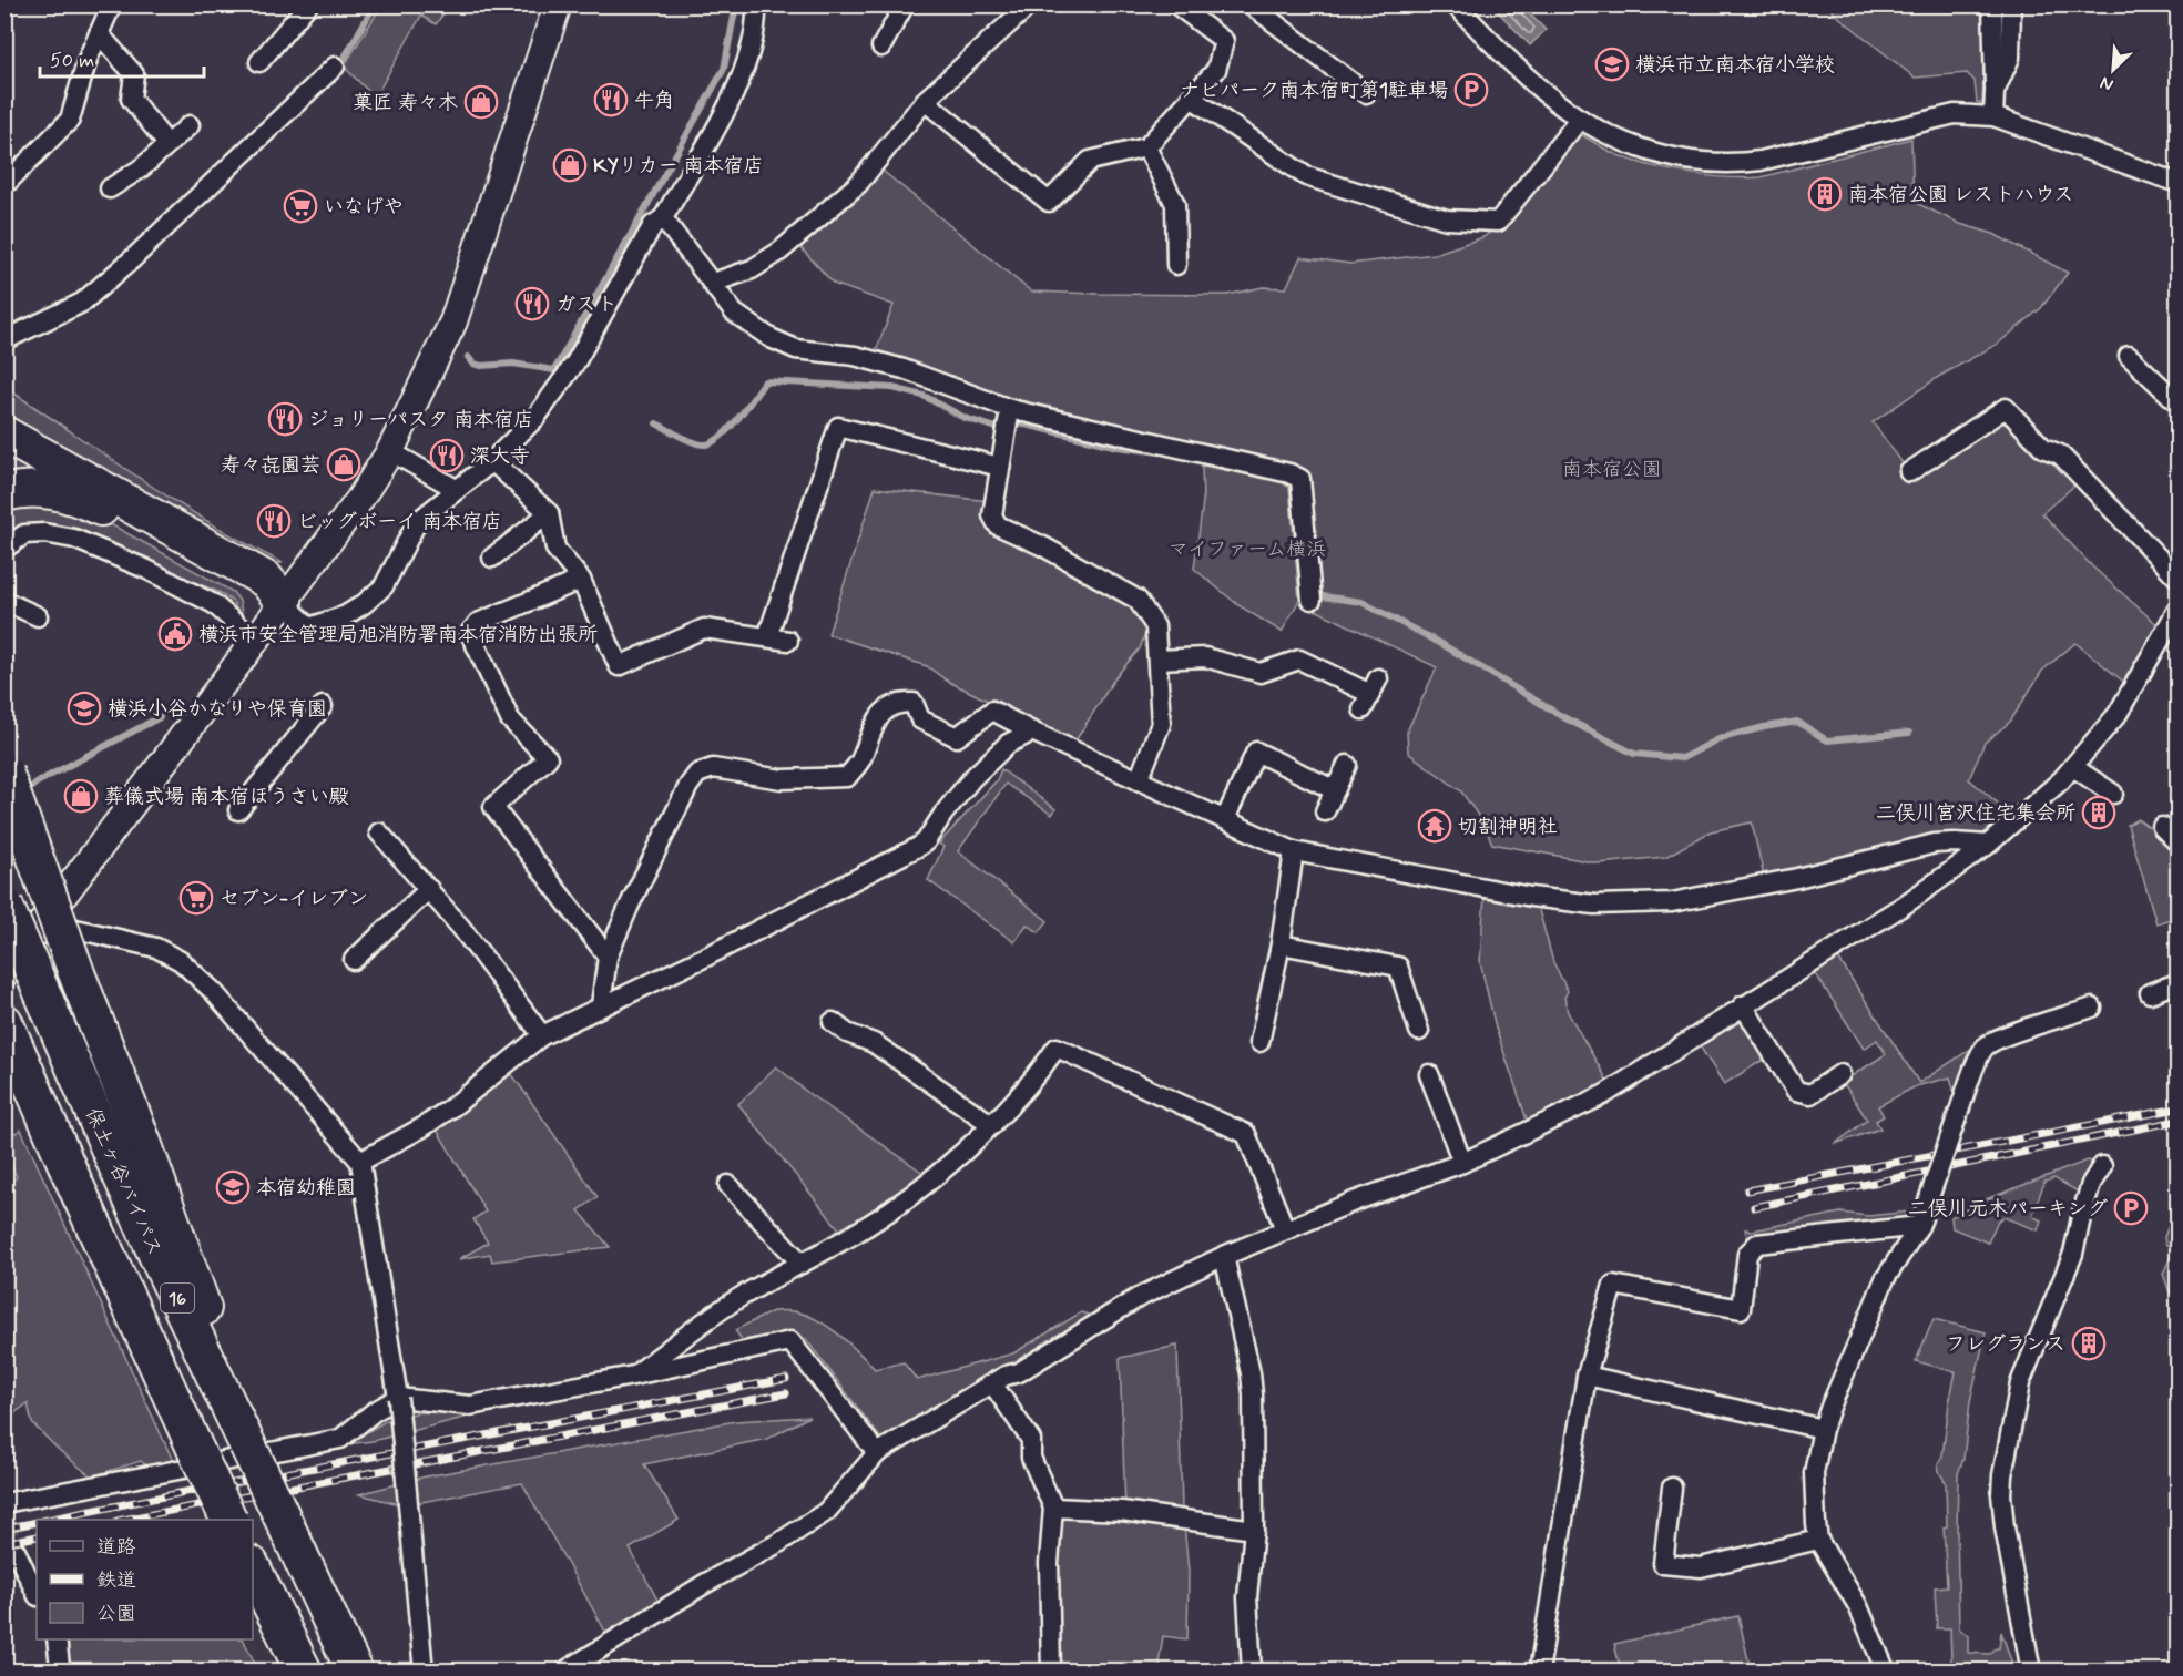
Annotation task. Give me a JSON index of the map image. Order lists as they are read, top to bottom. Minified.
{"streets":{"highway":["保土ヶ谷バイパス","16"]},"parks":["南本宿公園","マイファーム横浜"],"places":{"school or university":["横浜市立南本宿小学校","横浜小谷かなりや保育園","本宿幼稚園"],"parking":["ナビパーク南本宿町第1駐車場","二俣川元木パーキング"],"restaurant":["牛角","ガスト","ジョリーパスタ 南本宿店","深大寺","ビッグボーイ 南本宿店"],"shop":["菓匠 寿々木","KYリカー 南本宿店","寿々㐂園芸","葬儀式場 南本宿ほうさい殿"],"building":["南本宿公園 レストハウス","二俣川宮沢住宅集会所","フレグランス"],"supermarket":["いなげや","セブン-イレブン"],"public building":["横浜市安全管理局旭消防署南本宿消防出張所"],"temple":["切割神明社"]},"legend":["道路","鉄道","公園"],"scale_bar":"50 m","north":"bottom left"}
